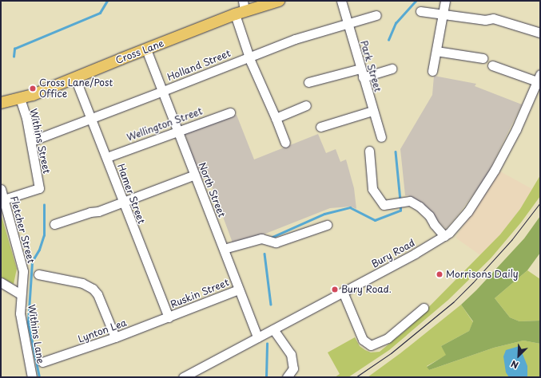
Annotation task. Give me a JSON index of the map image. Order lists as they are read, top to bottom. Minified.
{"streets":{"main road":["Cross Lane"],"street":["Holland Street","Park Street","Wellington Street","Withins Street","North Street","Hamer Street","Fletcher Street","Bury Road","Ruskin Street","Lynton Lea","Withins Lane"]},"crossings":[["Cross Lane","Withins Street"],["Cross Lane","North Street"],["Cross Lane","Hamer Street"],["Holland Street","Park Street"],["Holland Street","Withins Street"],["Holland Street","North Street"],["Holland Street","Hamer Street"],["Wellington Street","North Street"],["Wellington Street","Hamer Street"],["Withins Street","Fletcher Street"],["North Street","Bury Road"],["North Street","Ruskin Street"],["Hamer Street","Ruskin Street"],["Hamer Street","Lynton Lea"],["Fletcher Street","Withins Lane"],["Ruskin Street","Lynton Lea"]],"places":["Cross Lane/Post Office","Morrisons Daily","Bury Road."],"north":"bottom left"}
